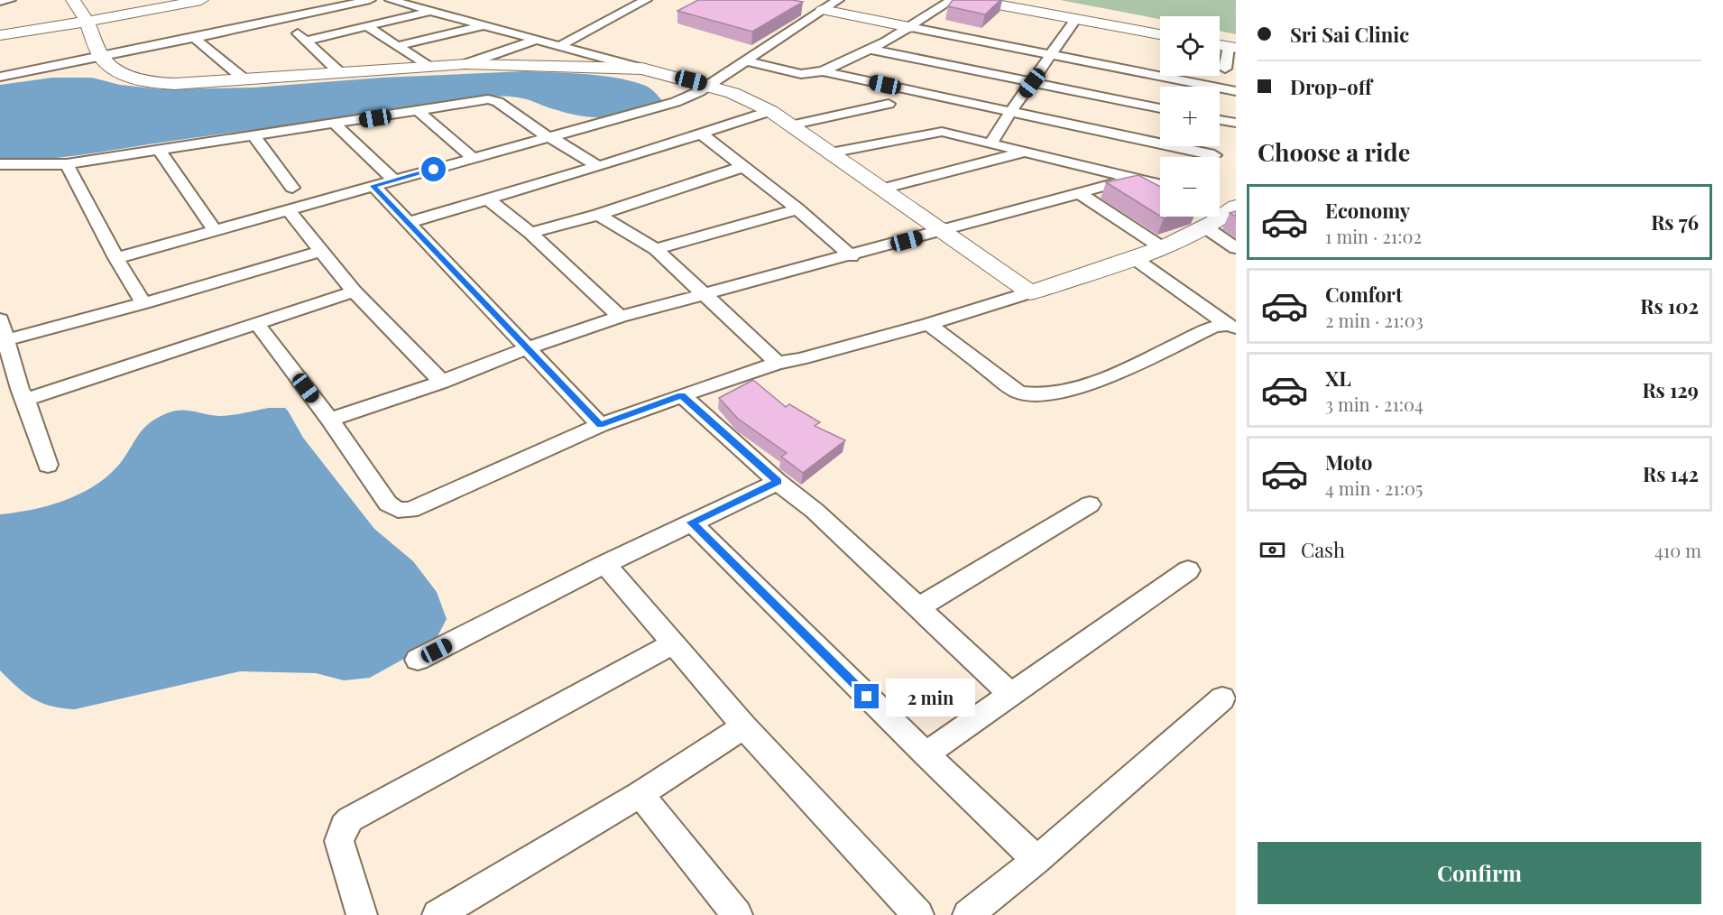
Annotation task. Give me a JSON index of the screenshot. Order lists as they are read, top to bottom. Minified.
{"page":{"banner":["Sri Sai Clinic","Drop-off"],"map_buttons":["+","−"],"heading":"Choose a ride","list":[{"name":"Economy","note":"1 min · 21:02","value":"Rs 76"},{"name":"Comfort","note":"2 min · 21:03","value":"Rs 102"},{"name":"XL","note":"3 min · 21:04","value":"Rs 129"},{"name":"Moto","note":"4 min · 21:05","value":"Rs 142"}],"pay":["Cash","410 m"],"bubble":"2 min","buttons":"Confirm"}}
